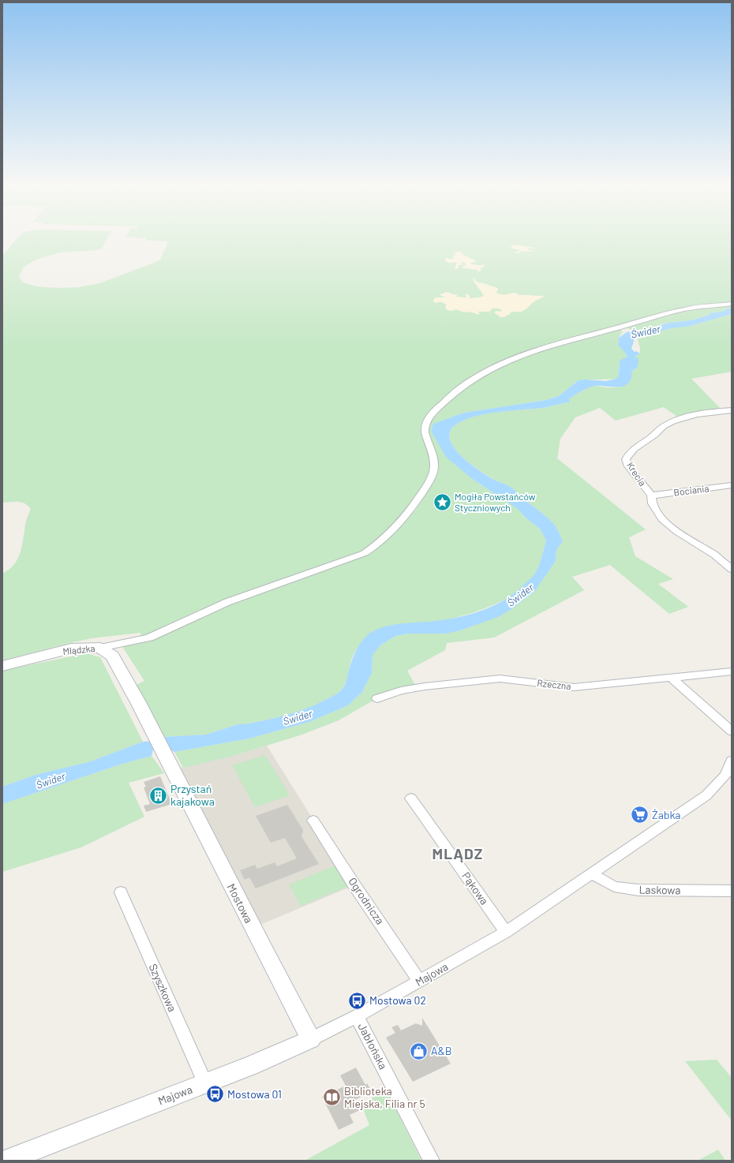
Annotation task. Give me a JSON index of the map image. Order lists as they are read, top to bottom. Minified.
{"streets":{"street":["Krecia","Bociania","Mlądzka","Rzeczna","Pąkowa","Laskowa","Ogrodnicza","Mostowa","Majowa","Szyszkowa","Jabłońska"]},"crossings":[["Krecia","Bociania"],["Mlądzka","Mostowa"],["Pąkowa","Majowa"],["Laskowa","Majowa"],["Ogrodnicza","Majowa"],["Mostowa","Majowa"],["Majowa","Szyszkowa"],["Majowa","Jabłońska"]],"districts":["MLĄDZ"],"water":["Świder"],"places":{"place":["Mogiła Powstańców Styczniowych"],"building":["Przystań kajakowa"],"supermarket":["Żabka"],"bus stop":["Mostowa 02","Mostowa 01"],"shop":["A&B"],"library":["Biblioteka Miejska, Filia nr 5"]}}
